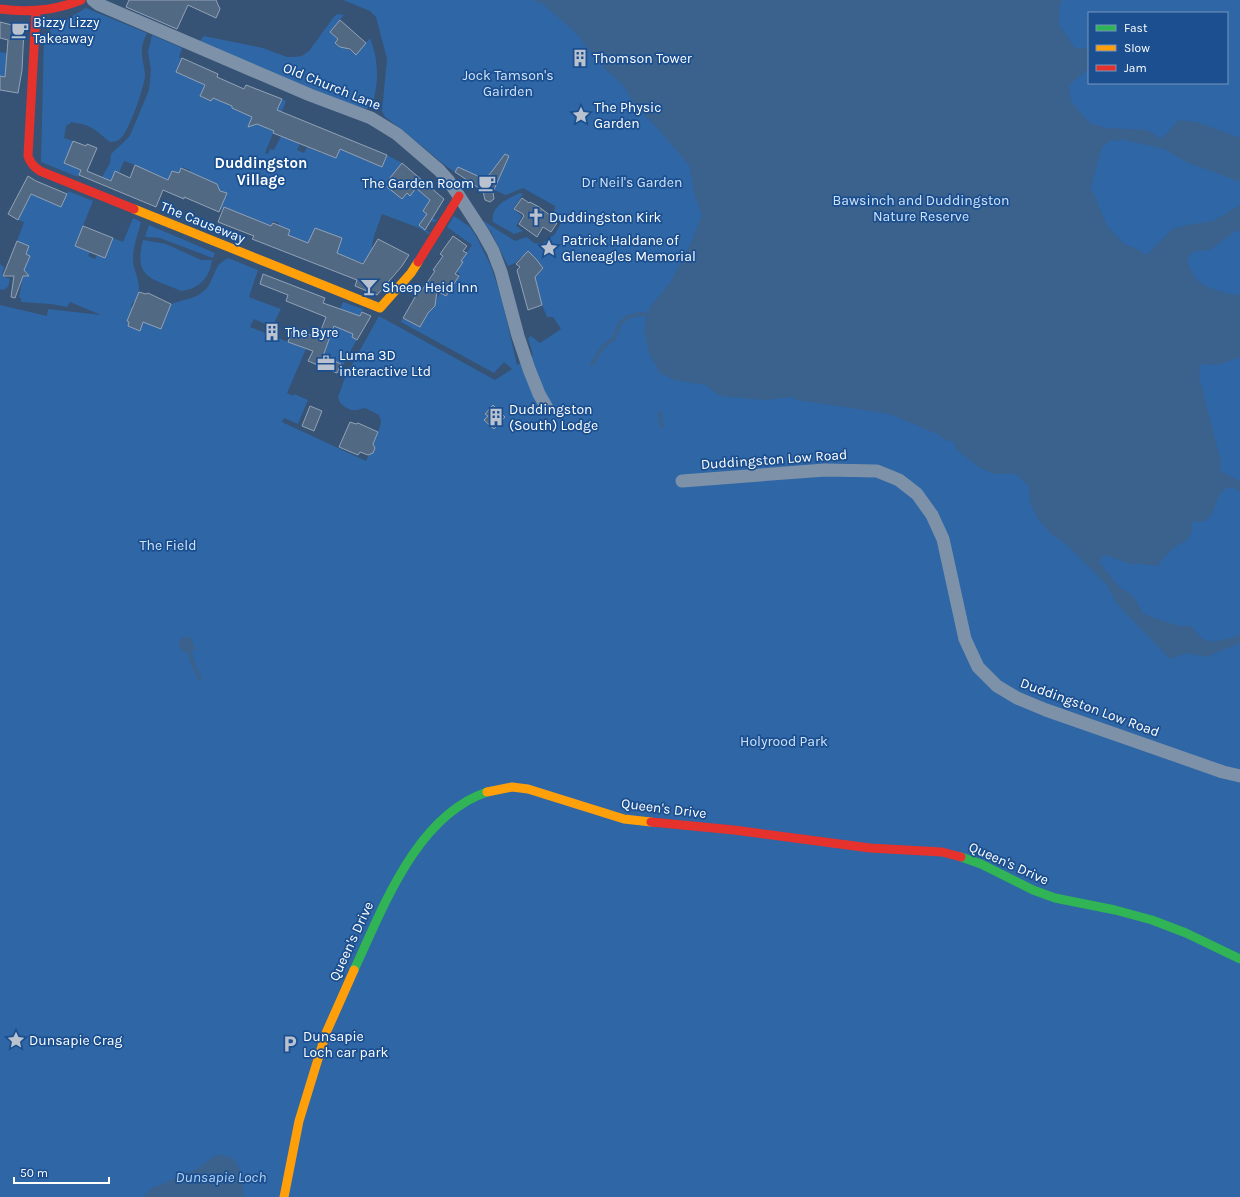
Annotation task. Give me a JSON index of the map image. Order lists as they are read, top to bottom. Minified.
{"streets":{"street":["Old Church Lane","The Causeway","Duddingston Low Road","Queen's Drive"]},"crossings":[["Old Church Lane","The Causeway"]],"districts":["Duddingston Village"],"water":["Dunsapie Loch"],"parks":["Jock Tamson's Gairden","Dr Neil's Garden","Bawsinch and Duddingston Nature Reserve","The Field","Holyrood Park"],"places":{"cafe":["Bizzy Lizzy Takeaway","The Garden Room"],"building":["Thomson Tower","The Byre","Duddingston (South) Lodge"],"place":["The Physic Garden","Patrick Haldane of Gleneagles Memorial","Dunsapie Crag"],"church":["Duddingston Kirk"],"bar":["Sheep Heid Inn"],"office":["Luma 3D interactive Ltd"],"parking":["Dunsapie Loch car park"]},"legend":["Fast","Slow","Jam"],"scale_bar":"50 m"}
